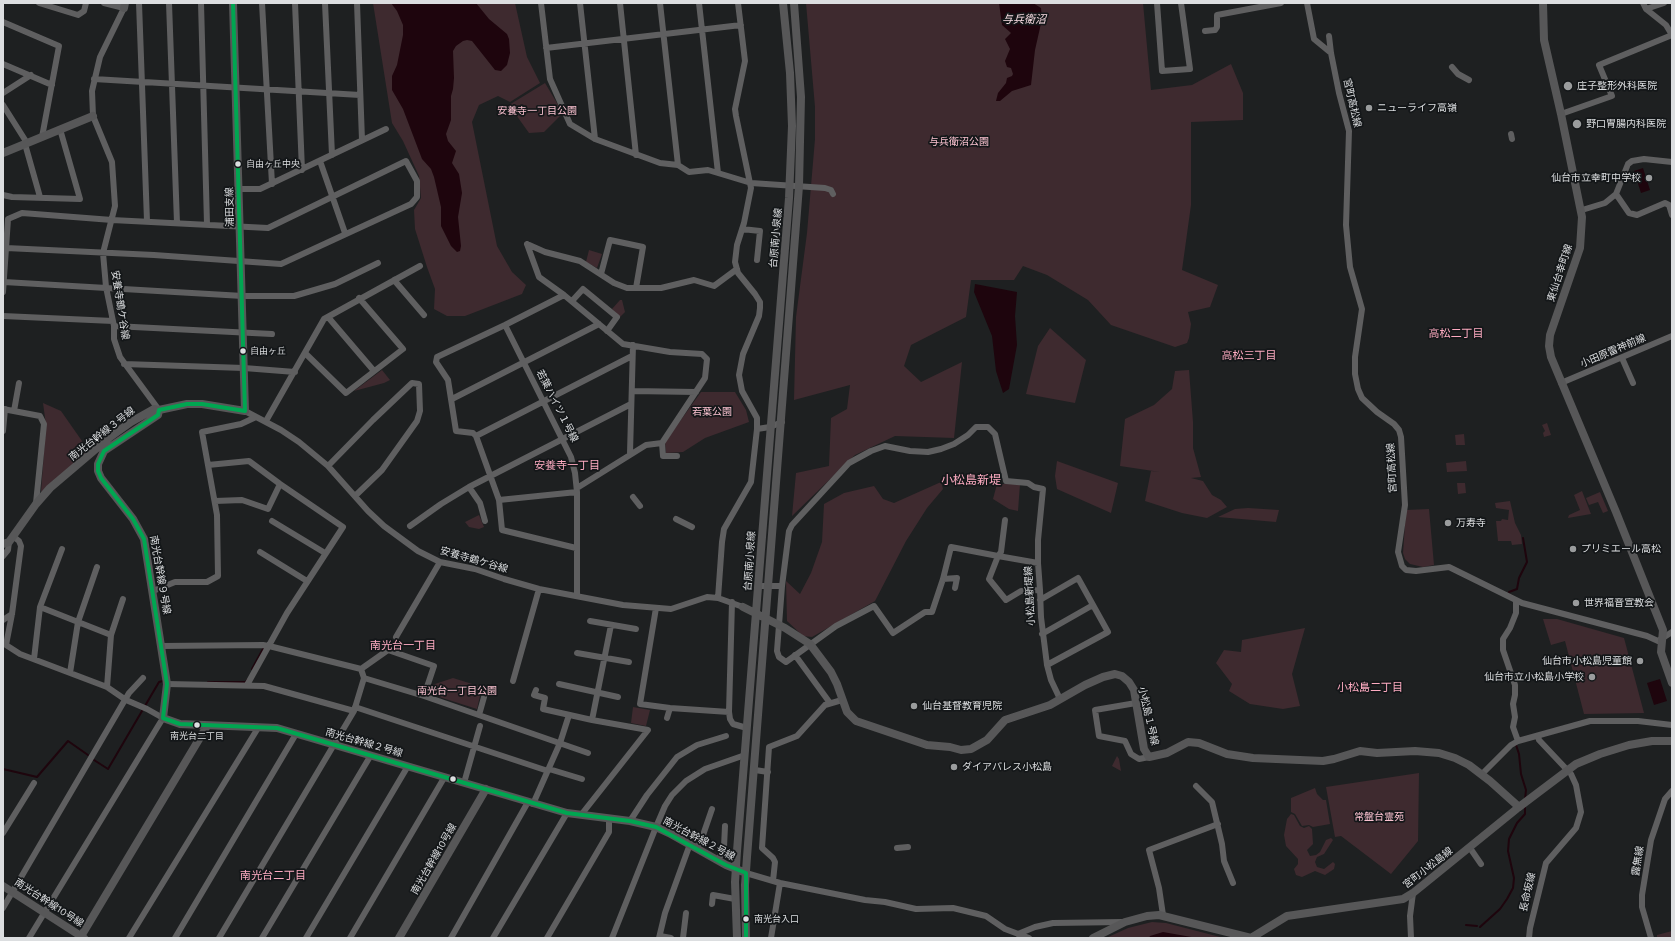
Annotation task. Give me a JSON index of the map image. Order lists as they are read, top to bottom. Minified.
{"streets":{"street":["宮町高松線","浦田支線","台原南小泉線","東仙台幸町線","安養寺鶴ケ谷線","小田原雷神前線","若葉ハイツ１号線","南光台幹線３号線","南光台幹線９号線","小松島新堤線","小松島１号線","南光台幹線２号線","南光台幹線10号線","露無線","宮町小松島線","長命坂線"]},"crossings":[["宮町高松線","東仙台幸町線"],["浦田支線","安養寺鶴ケ谷線"],["浦田支線","南光台幹線３号線"],["台原南小泉線","南光台幹線２号線"],["東仙台幸町線","小田原雷神前線"],["安養寺鶴ケ谷線","若葉ハイツ１号線"],["安養寺鶴ケ谷線","南光台幹線３号線"],["安養寺鶴ケ谷線","南光台幹線９号線"],["安養寺鶴ケ谷線","小松島１号線"],["南光台幹線３号線","南光台幹線９号線"],["小松島新堤線","小松島１号線"],["小松島１号線","宮町小松島線"],["南光台幹線２号線","南光台幹線10号線"],["宮町小松島線","長命坂線"]],"districts":["高松二丁目","高松三丁目","安養寺一丁目","小松島新堤","南光台一丁目","小松島二丁目","南光台二丁目"],"water":["与兵衛沼"],"parks":["安養寺一丁目公園","与兵衛沼公園","若葉公園","南光台一丁目公園","常盤台霊苑"],"places":["庄子整形外科医院","ニューライフ高嶺","野口胃腸内科医院","自由ヶ丘中央","仙台市立幸町中学校","自由ヶ丘","万寿寺","プリミエール高松","世界福音宣教会","仙台市小松島児童館","仙台市立小松島小学校","仙台基督教育児院","南光台二丁目","ダイアパレス小松島","南光台入口"]}
